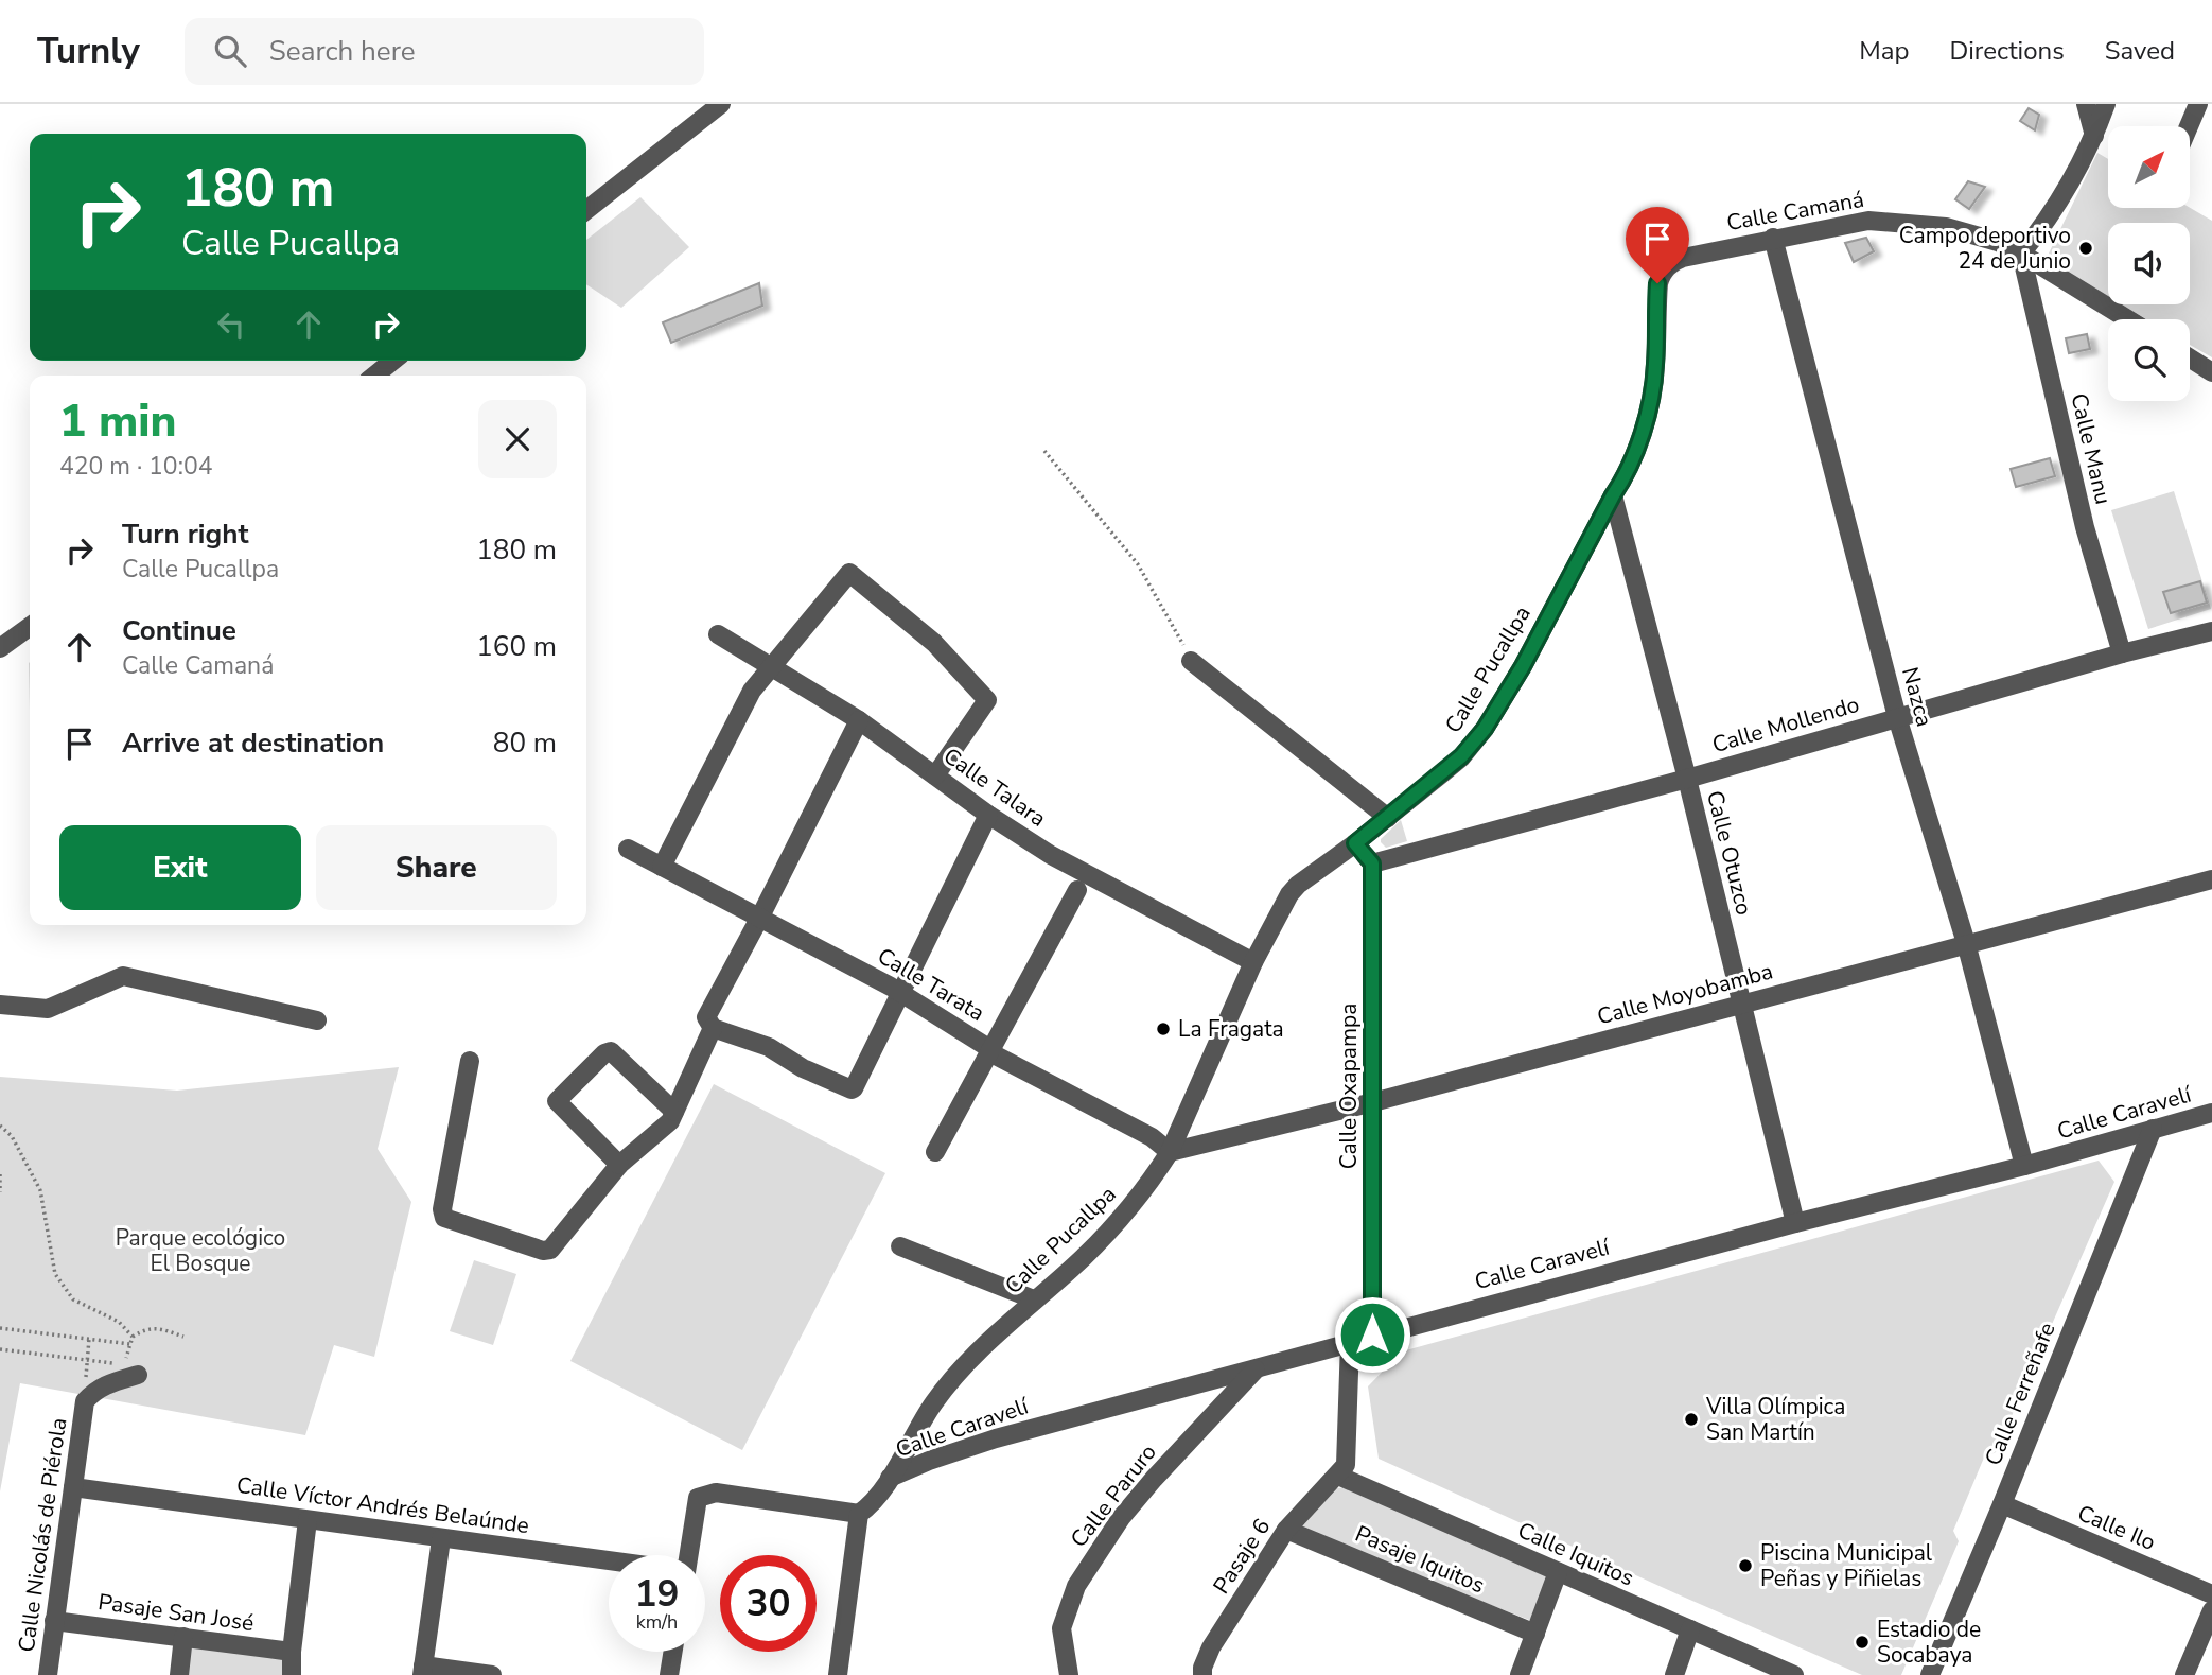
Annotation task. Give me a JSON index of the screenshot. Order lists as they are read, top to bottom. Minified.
{"streets":{"street":["Calle Camaná","Calle Manu","Calle Pucallpa","Nazca","Calle Mollendo","Calle Talara","Calle Otuzco","Calle Tarata","Calle Moyobamba","Calle Oxapampa","Calle Caravelí","Calle Ferreñafe","Calle Paruro","Calle Víctor Andrés Belaúnde","Calle Ilo","Calle Nicolás de Piérola","Calle Iquitos","Pasaje 6","Pasaje Iquitos","Pasaje San José"]},"crossings":[["Calle Camaná","Calle Manu"],["Calle Camaná","Calle Pucallpa"],["Calle Camaná","Nazca"],["Calle Camaná","Calle Otuzco"],["Calle Manu","Calle Mollendo"],["Calle Pucallpa","Calle Talara"],["Calle Pucallpa","Calle Otuzco"],["Calle Pucallpa","Calle Tarata"],["Calle Pucallpa","Calle Moyobamba"],["Calle Pucallpa","Calle Caravelí"],["Nazca","Calle Mollendo"],["Nazca","Calle Moyobamba"],["Nazca","Calle Caravelí"],["Calle Mollendo","Calle Otuzco"],["Calle Mollendo","Calle Oxapampa"],["Calle Otuzco","Calle Moyobamba"],["Calle Otuzco","Calle Caravelí"],["Calle Tarata","Calle Moyobamba"],["Calle Moyobamba","Calle Oxapampa"],["Calle Oxapampa","Calle Caravelí"],["Calle Caravelí","Calle Ferreñafe"],["Calle Caravelí","Calle Paruro"],["Calle Ferreñafe","Calle Ilo"],["Calle Víctor Andrés Belaúnde","Calle Nicolás de Piérola"],["Calle Nicolás de Piérola","Pasaje San José"],["Calle Iquitos","Pasaje 6"],["Pasaje 6","Pasaje Iquitos"]],"parks":["Parque ecológico El Bosque"],"places":["Campo deportivo 24 de Junio","La Fragata","Villa Olímpica San Martín","Piscina Municipal Peñas y Piñielas","Estadio de Socabaya"],"north":"top right","page":{"header":"Turnly","search":"Search here","nav":["Map","Directions","Saved"],"turn":["180 m","Calle Pucallpa"],"heading":["1 min","420 m · 10:04"],"list":[{"name":"Turn right","note":"Calle Pucallpa","value":"180 m"},{"name":"Continue","note":"Calle Camaná","value":"160 m"},{"name":"Arrive at destination","value":"80 m"}],"buttons":["Exit","Share"],"speed":"19 km/h","limit":"30"}}
